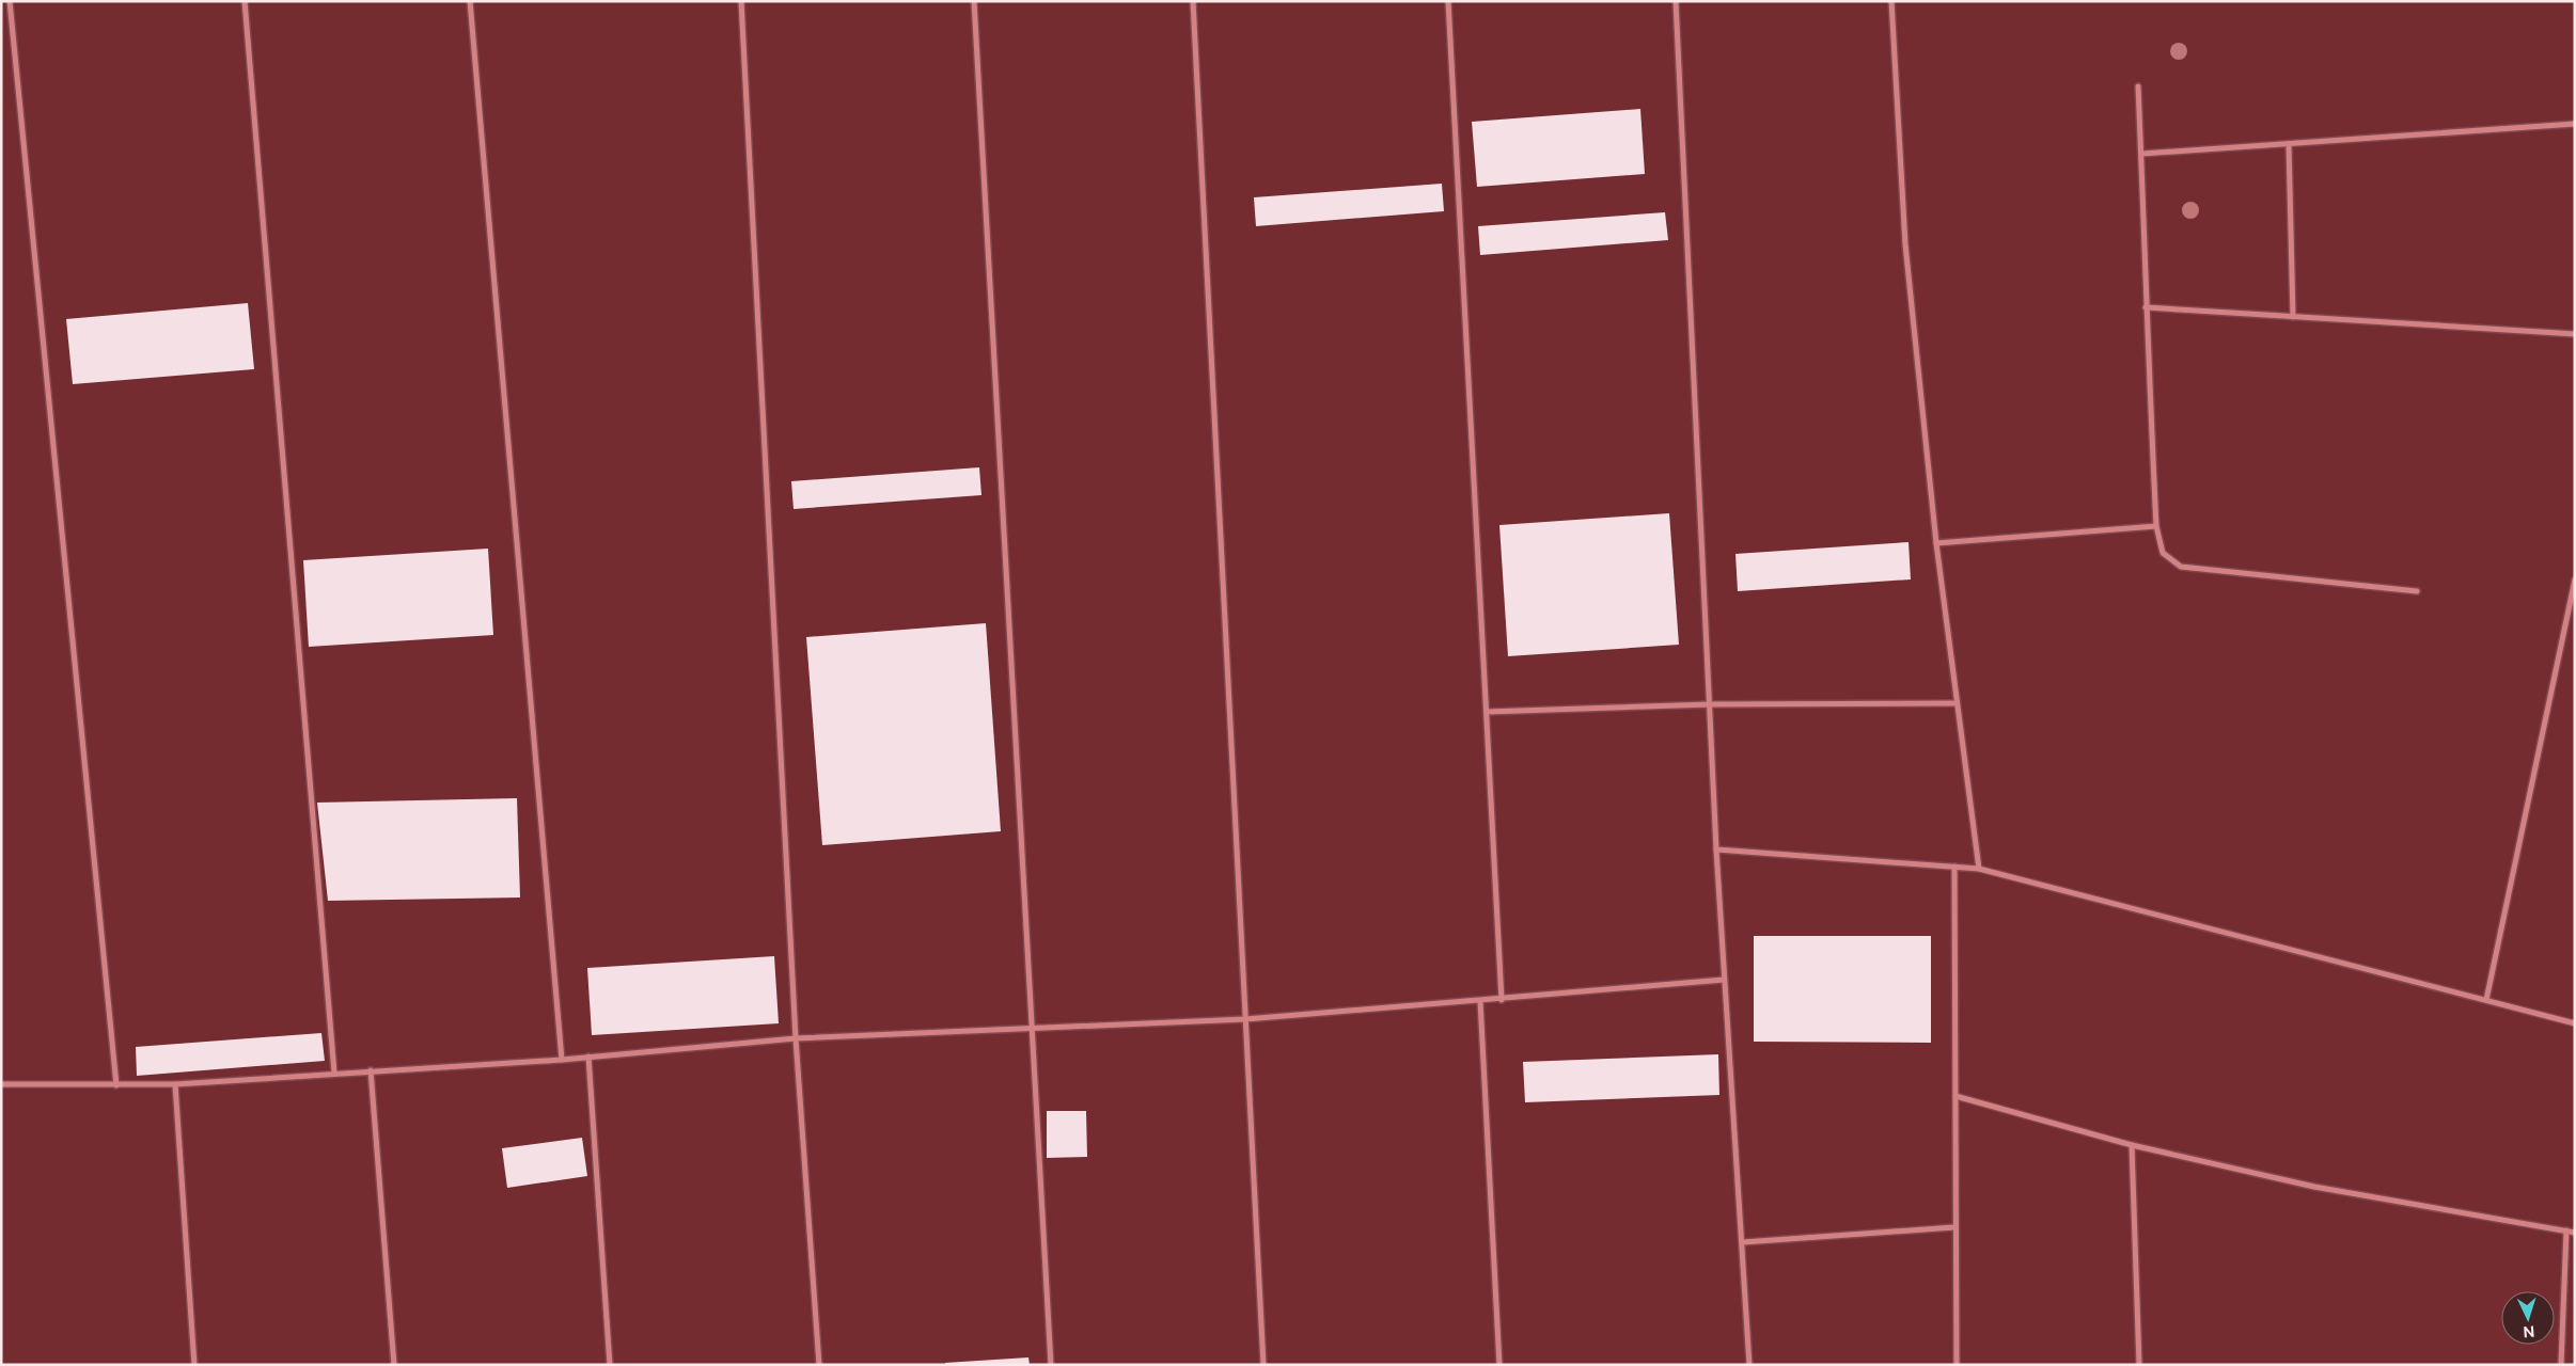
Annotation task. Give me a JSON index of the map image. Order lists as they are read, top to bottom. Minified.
{"north":"bottom"}
